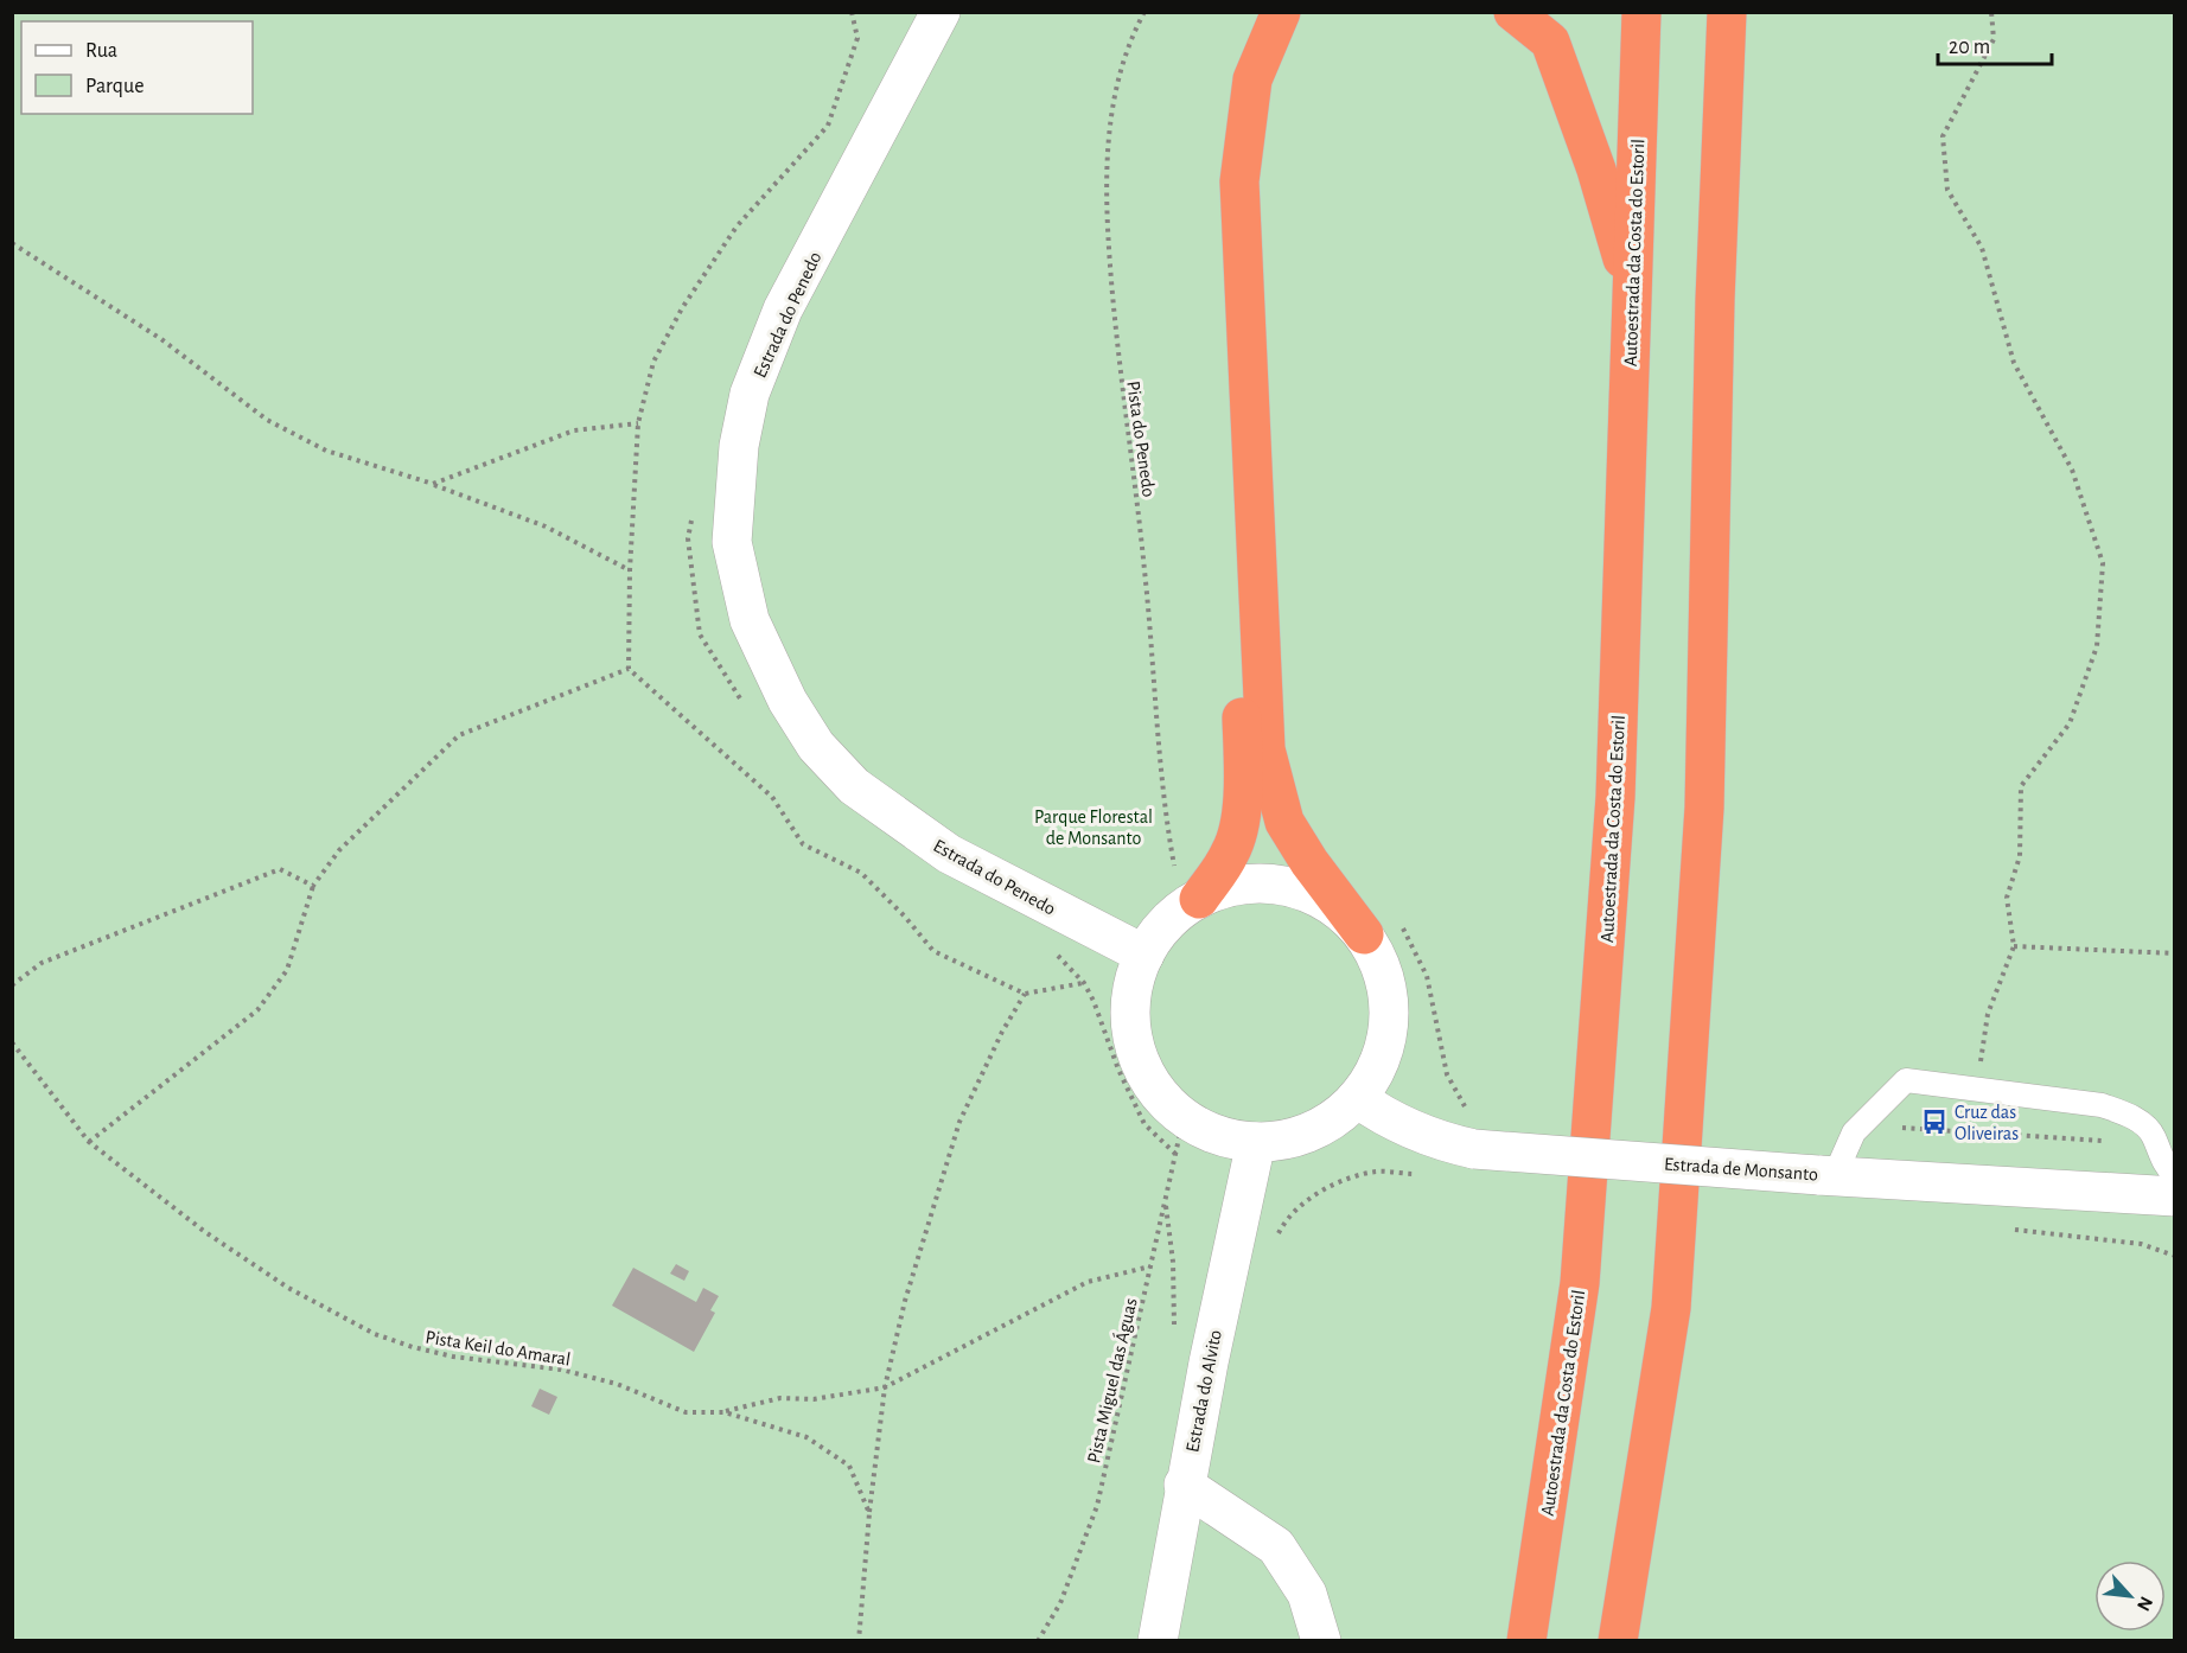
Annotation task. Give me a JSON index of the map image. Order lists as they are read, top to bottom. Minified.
{"streets":{"highway":["Autoestrada da Costa do Estoril"],"street":["Estrada do Penedo","Estrada de Monsanto","Estrada do Alvito"],"path":["Pista do Penedo","Pista Keil do Amaral","Pista Miguel das Águas"]},"parks":["Parque Florestal de Monsanto"],"places":{"bus stop":["Cruz das Oliveiras"]},"legend":["Rua","Parque"],"scale_bar":"20 m","north":"bottom right"}
